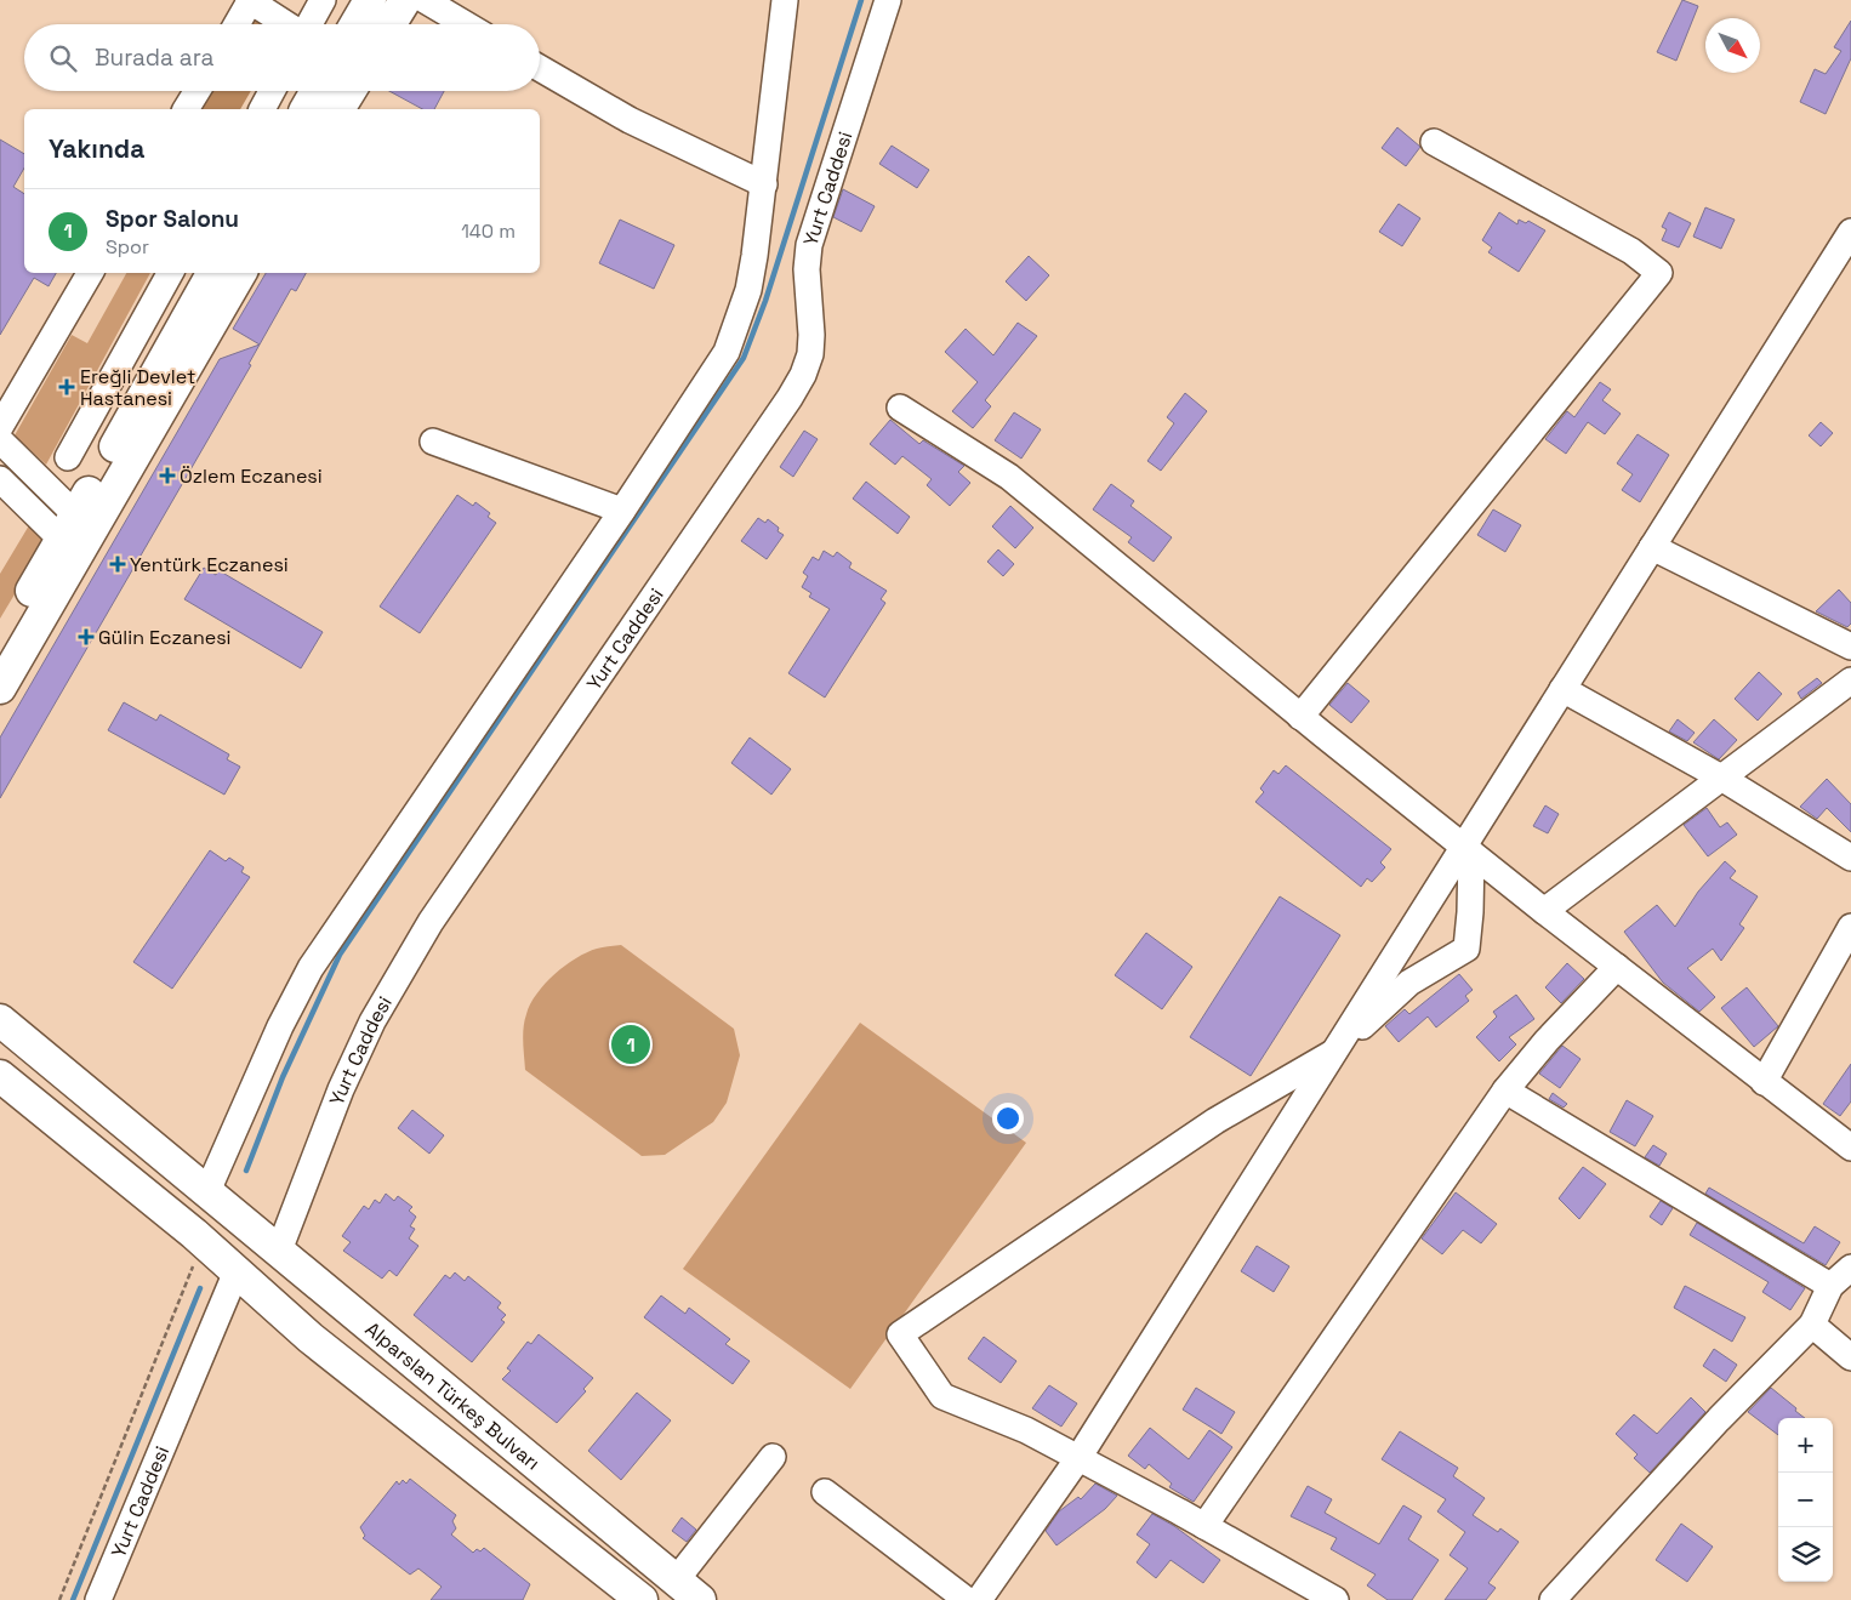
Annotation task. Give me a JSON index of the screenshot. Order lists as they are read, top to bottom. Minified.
{"streets":{"main road":["Alparslan Türkeş Bulvarı"],"street":["Yurt Caddesi"]},"crossings":[["Yurt Caddesi","Alparslan Türkeş Bulvarı"]],"places":{"health":["Ereğli Devlet Hastanesi","Özlem Eczanesi","Yentürk Eczanesi","Gülin Eczanesi"]},"north":"bottom right","page":{"search":"Burada ara","heading":"Yakında","list":[{"mark":"1","name":"Spor Salonu","note":"Spor","value":"140 m"}],"pins":"1","map_buttons":["+","−"]}}
